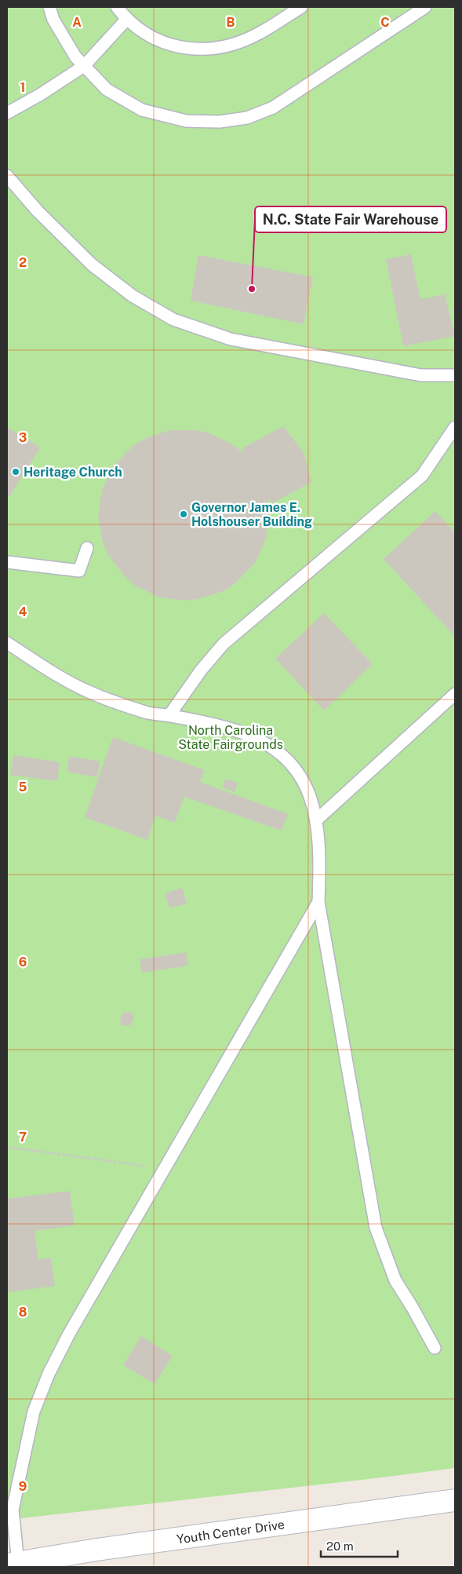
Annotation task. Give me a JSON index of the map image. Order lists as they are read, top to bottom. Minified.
{"streets":{"street":["Youth Center Drive"]},"parks":["North Carolina State Fairgrounds"],"places":["N.C. State Fair Warehouse","Heritage Church","Governor James E. Holshouser Building"],"scale_bar":"20 m","grid":{"columns":["A","B","C"],"rows":["1","2","3","4","5","6","7","8","9"]}}
